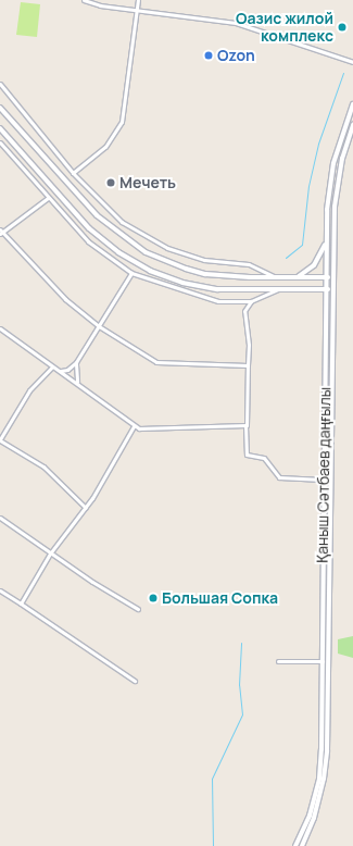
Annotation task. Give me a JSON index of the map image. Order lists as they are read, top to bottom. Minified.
{"streets":{"main road":["Қаныш Сәтбаев даңғылы"]},"places":["Оазис жилой комплекс","Ozon","Мечеть","Большая Сопка"]}
